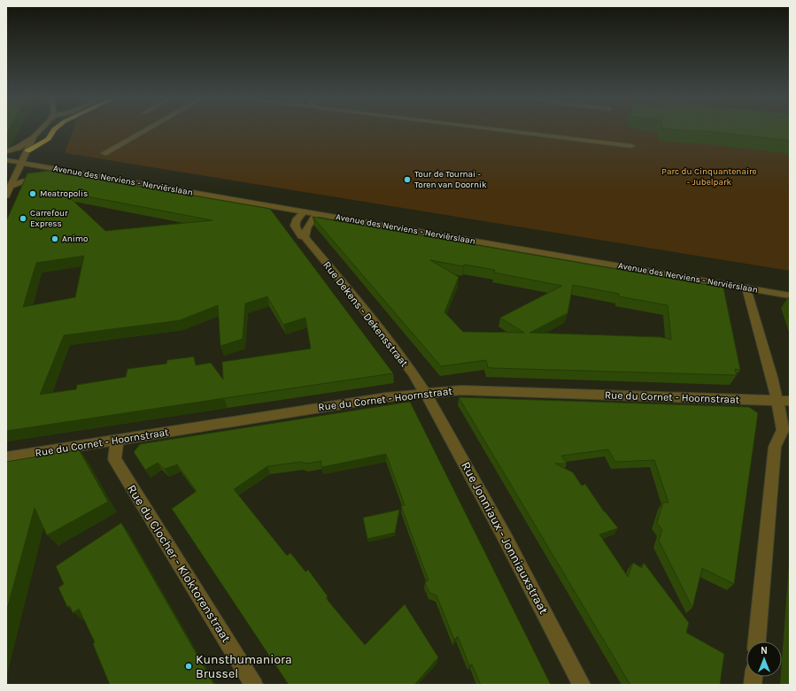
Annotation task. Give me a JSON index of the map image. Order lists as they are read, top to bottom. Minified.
{"streets":{"street":["Avenue des Nerviens - Nerviërslaan","Rue Dekens - Dekensstraat","Rue du Cornet - Hoornstraat","Rue Jonniaux - Jonniauxstraat","Rue du Clocher - Kloktorenstraat"]},"crossings":[["Avenue des Nerviens - Nerviërslaan","Rue Dekens - Dekensstraat"],["Rue Dekens - Dekensstraat","Rue du Cornet - Hoornstraat"],["Rue Dekens - Dekensstraat","Rue Jonniaux - Jonniauxstraat"],["Rue du Cornet - Hoornstraat","Rue Jonniaux - Jonniauxstraat"],["Rue du Cornet - Hoornstraat","Rue du Clocher - Kloktorenstraat"]],"parks":["Parc du Cinquantenaire - Jubelpark"],"places":["Tour de Tournai - Toren van Doornik","Meatropolis","Carrefour Express","Animo","Kunsthumaniora Brussel"],"north":"top"}
